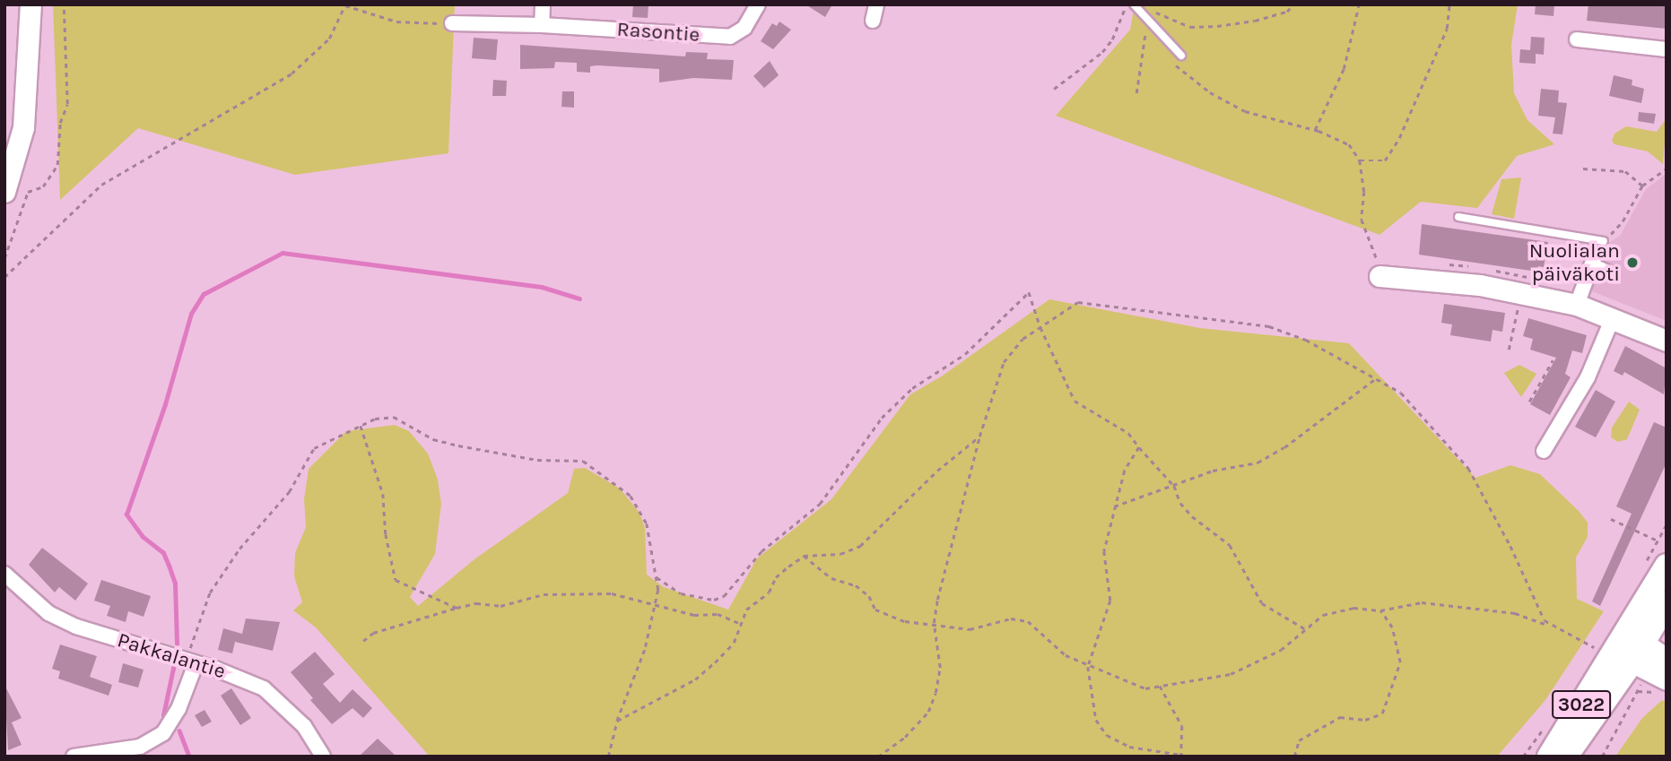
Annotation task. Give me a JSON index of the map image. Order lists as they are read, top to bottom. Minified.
{"streets":{"main road":["3022"],"street":["Rasontie","Pakkalantie"]},"places":["Nuolialan päiväkoti"]}
